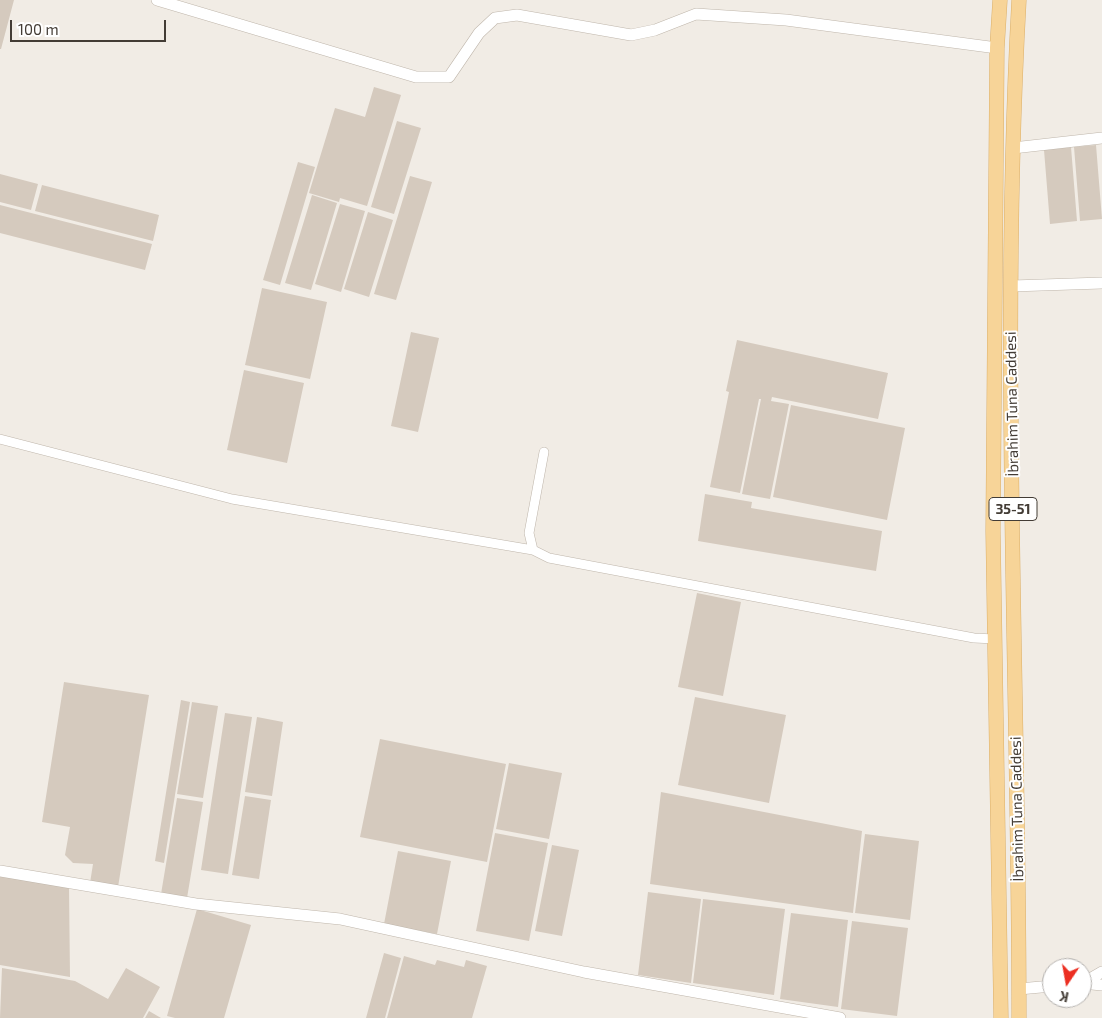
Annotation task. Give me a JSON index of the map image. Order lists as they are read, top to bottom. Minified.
{"streets":{"main road":["İbrahim Tuna Caddesi","35-51"]},"scale_bar":"100 m","north":"bottom"}
